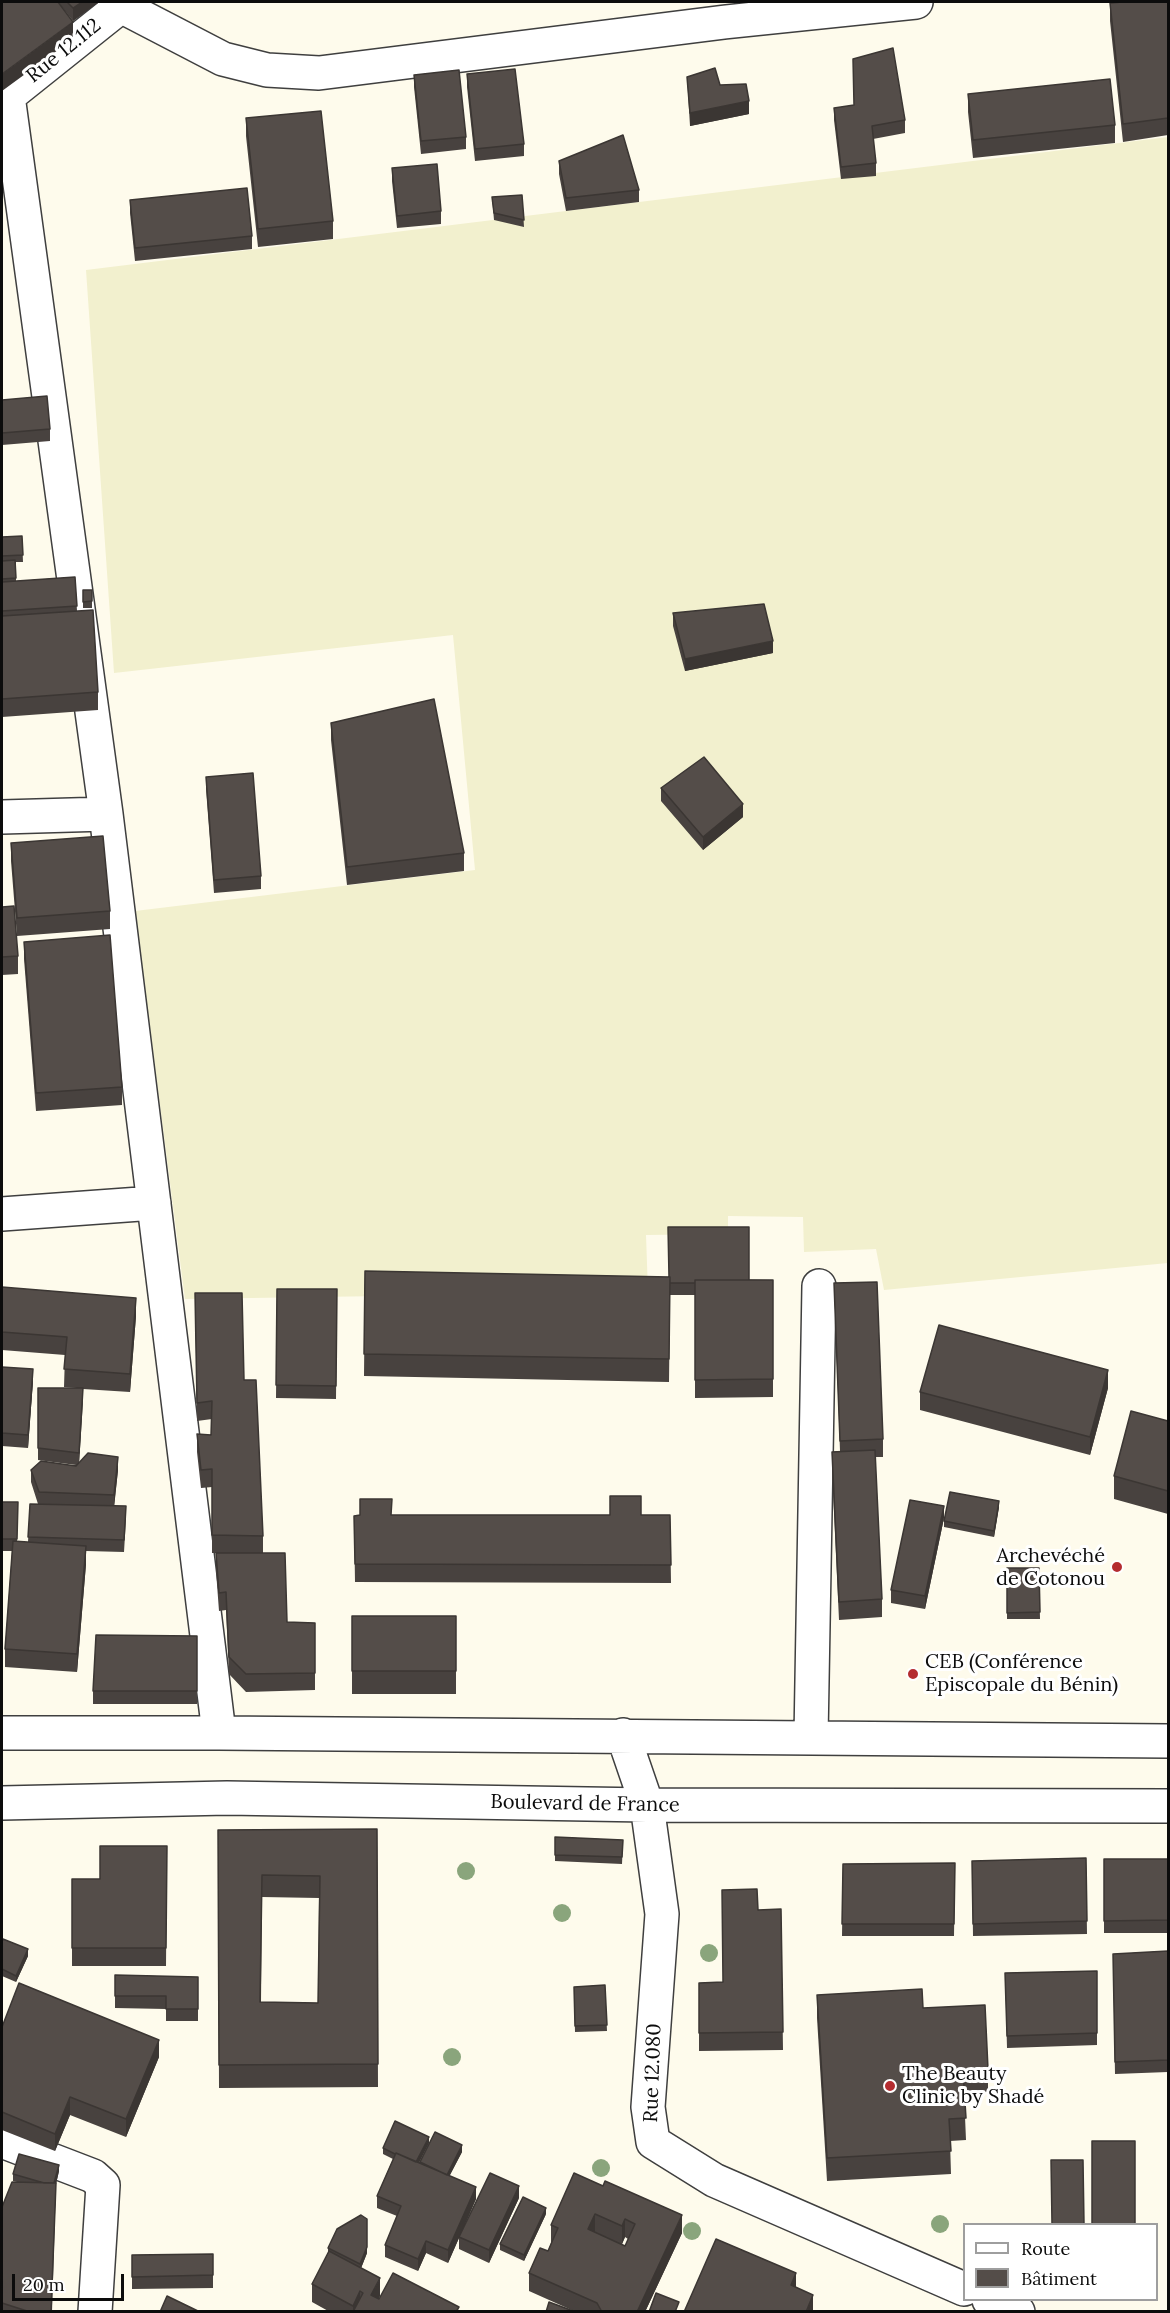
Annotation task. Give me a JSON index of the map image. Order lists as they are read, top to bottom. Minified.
{"streets":{"street":["Rue 12.112","Boulevard de France","Rue 12.080"]},"crossings":[["Boulevard de France","Rue 12.080"]],"places":["Archevéché de Cotonou","CEB (Conférence Episcopale du Bénin)","The Beauty Clinic by Shadé"],"legend":["Route","Bâtiment"],"scale_bar":"20 m"}
